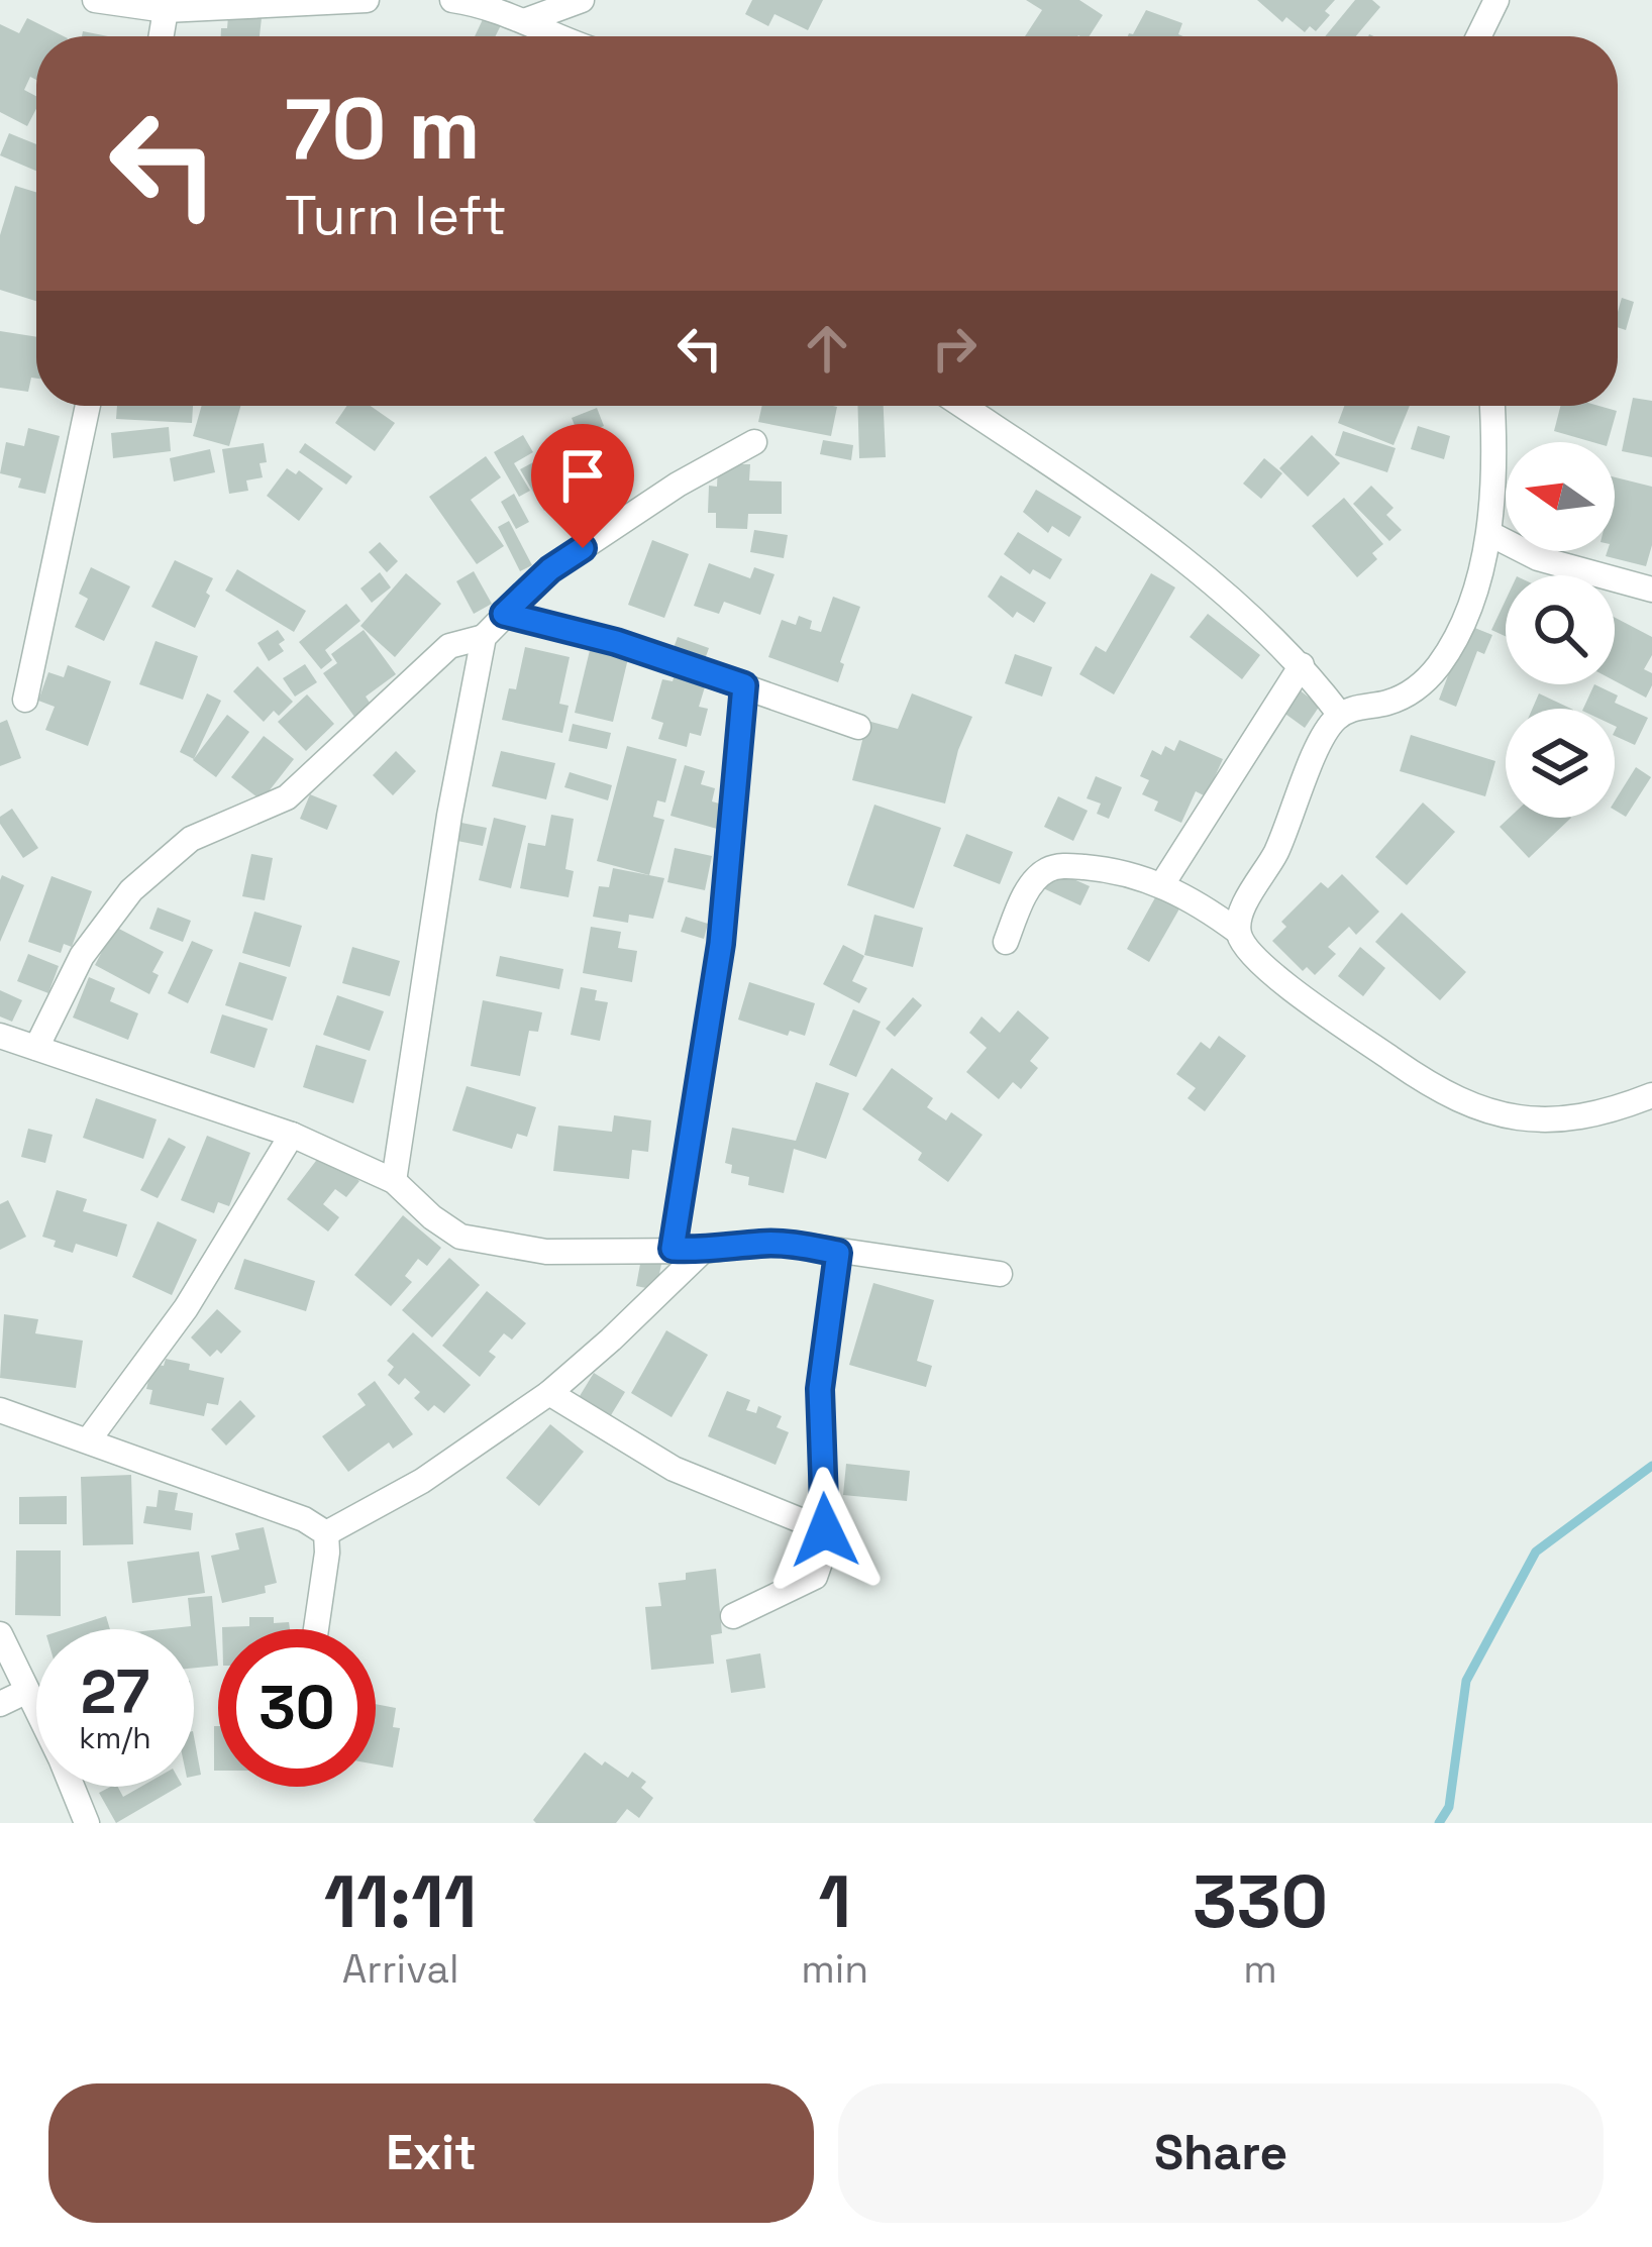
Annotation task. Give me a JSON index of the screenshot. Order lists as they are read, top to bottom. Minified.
{"north":"left","page":{"turn":["70 m","Turn left"],"speed":"27 km/h","limit":"30","eta":["11:11","Arrival","1","min","330","m"],"buttons":["Exit","Share"]}}
